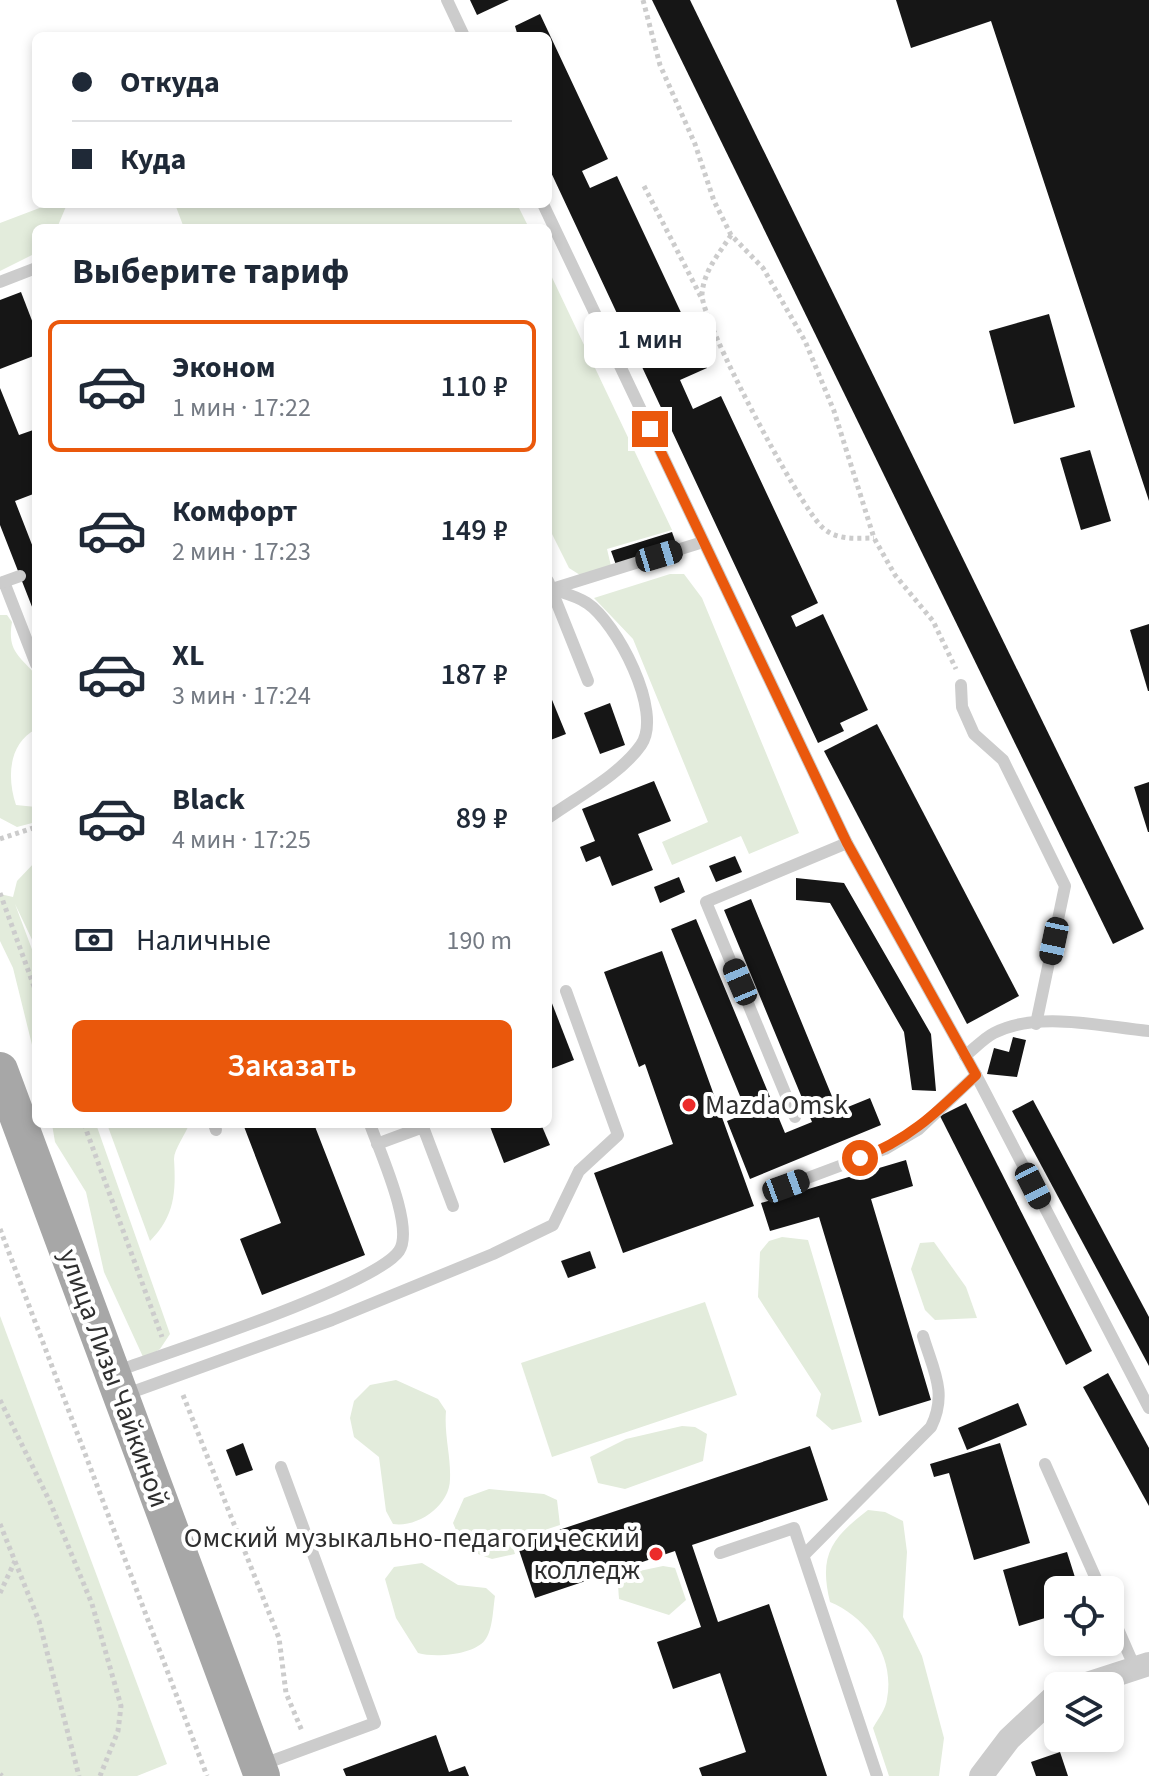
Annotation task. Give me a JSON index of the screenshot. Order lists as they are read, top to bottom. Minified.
{"streets":{"main road":["улица Лизы Чайкиной"]},"places":["MazdaOmsk","Омский музыкально-педагогический колледж"],"page":{"banner":["Откуда","Куда"],"heading":"Выберите тариф","bubble":"1 мин","list":[{"name":"Эконом","note":"1 мин · 17:22","value":"110 ₽"},{"name":"Комфорт","note":"2 мин · 17:23","value":"149 ₽"},{"name":"XL","note":"3 мин · 17:24","value":"187 ₽"},{"name":"Black","note":"4 мин · 17:25","value":"89 ₽"}],"pay":["Наличные","190 m"],"buttons":"Заказать"}}
